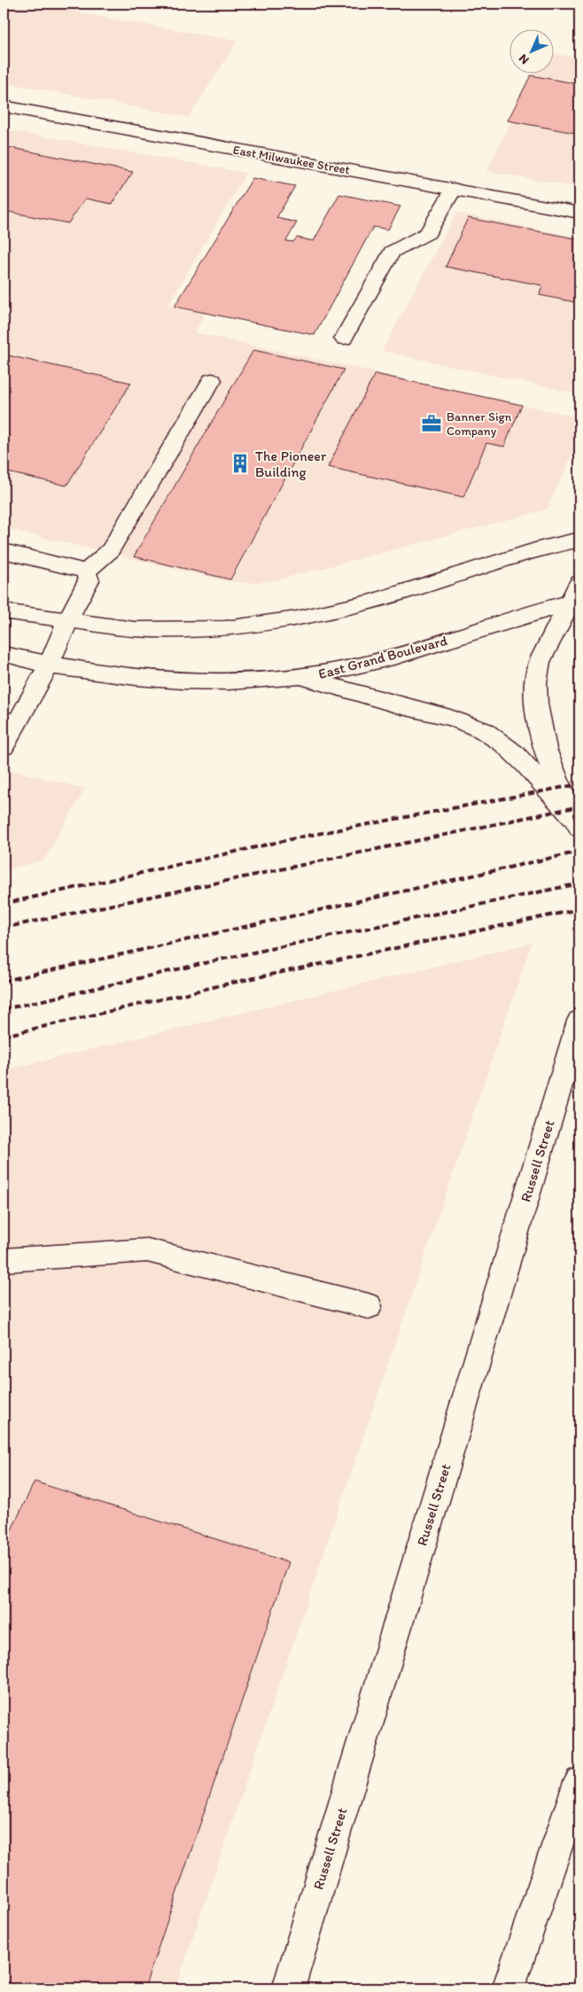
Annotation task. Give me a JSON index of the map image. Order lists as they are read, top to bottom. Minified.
{"streets":{"main road":["East Milwaukee Street","East Grand Boulevard","Russell Street"]},"places":{"office":["Banner Sign Company"],"building":["The Pioneer Building"]},"north":"bottom left"}
